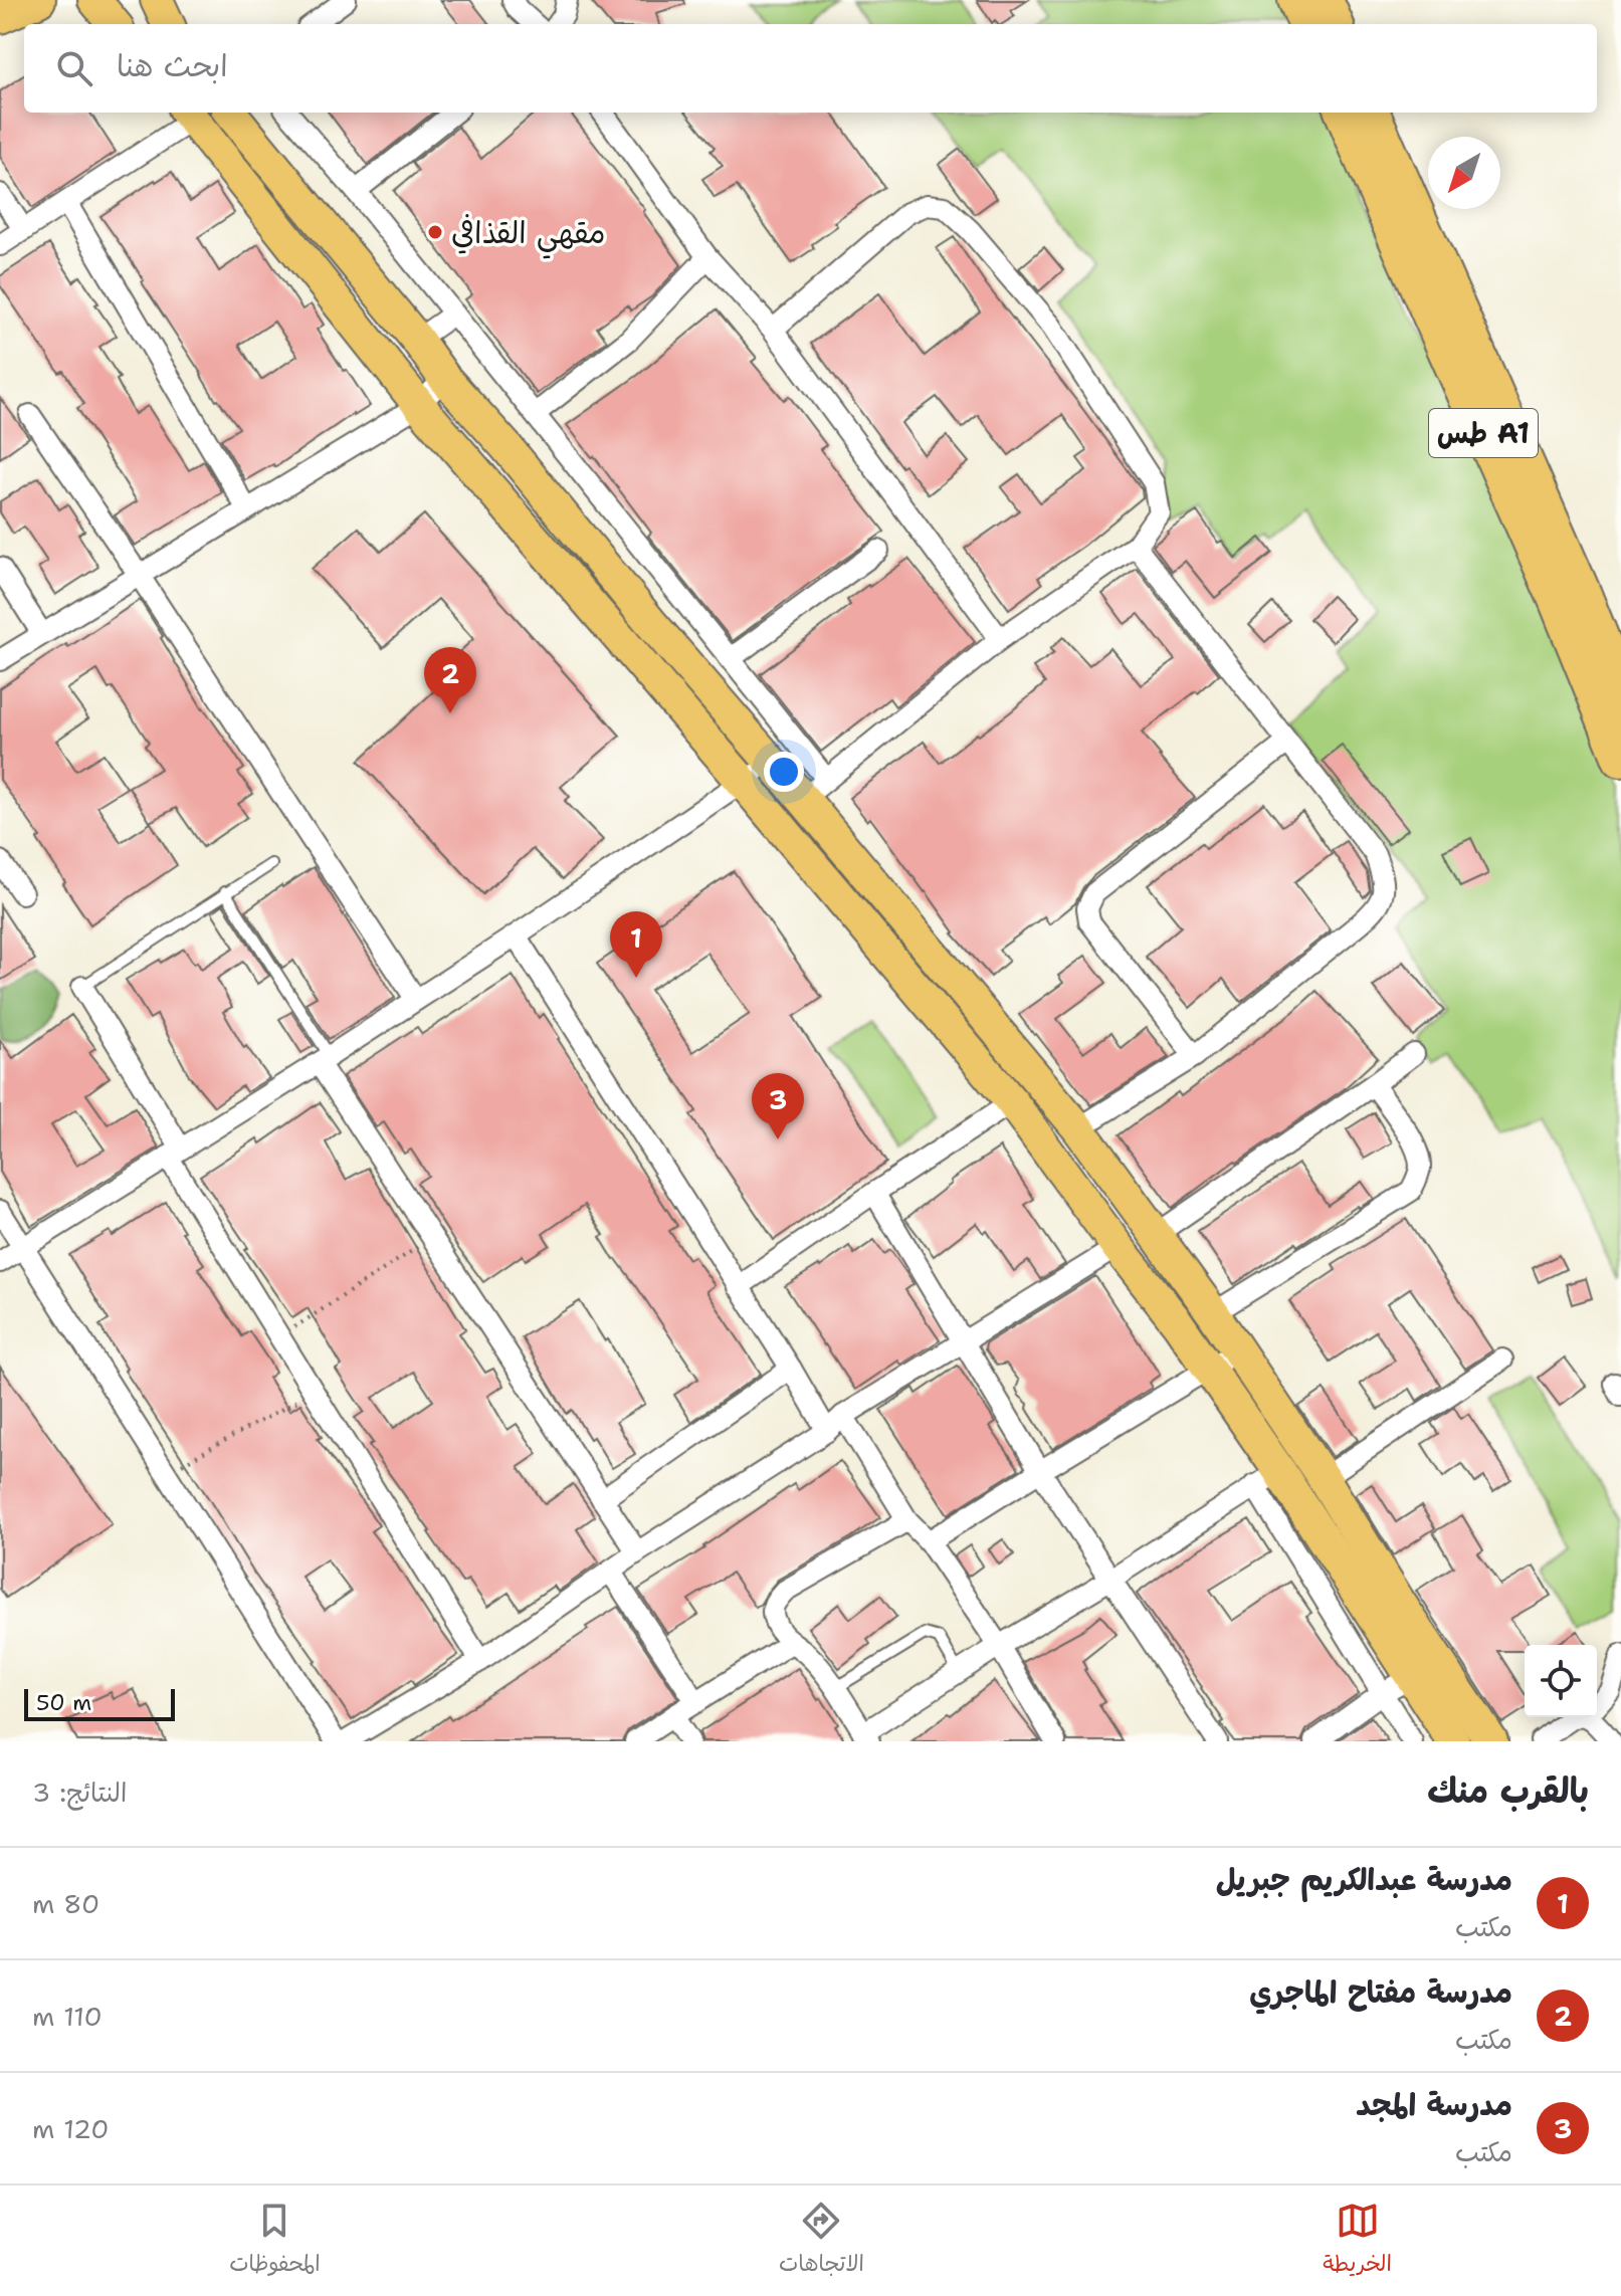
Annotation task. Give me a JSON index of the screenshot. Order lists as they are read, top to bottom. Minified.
{"streets":{"highway":["طس A1"]},"places":["مقهي القذافي"],"scale_bar":"50 m","north":"bottom left","page":{"search":"ابحث هنا","pins":["2","1","3"],"scale":"50 m","heading":["بالقرب منك","النتائج: 3"],"list":[{"mark":"1","name":"مدرسة عبدالكريم جبريل","note":"مكتب","value":"80 m"},{"mark":"2","name":"مدرسة مفتاح الماجري","note":"مكتب","value":"110 m"},{"mark":"3","name":"مدرسة المجد","note":"مكتب","value":"120 m"}],"nav":["الخريطة","الاتجاهات","المحفوظات"]}}
